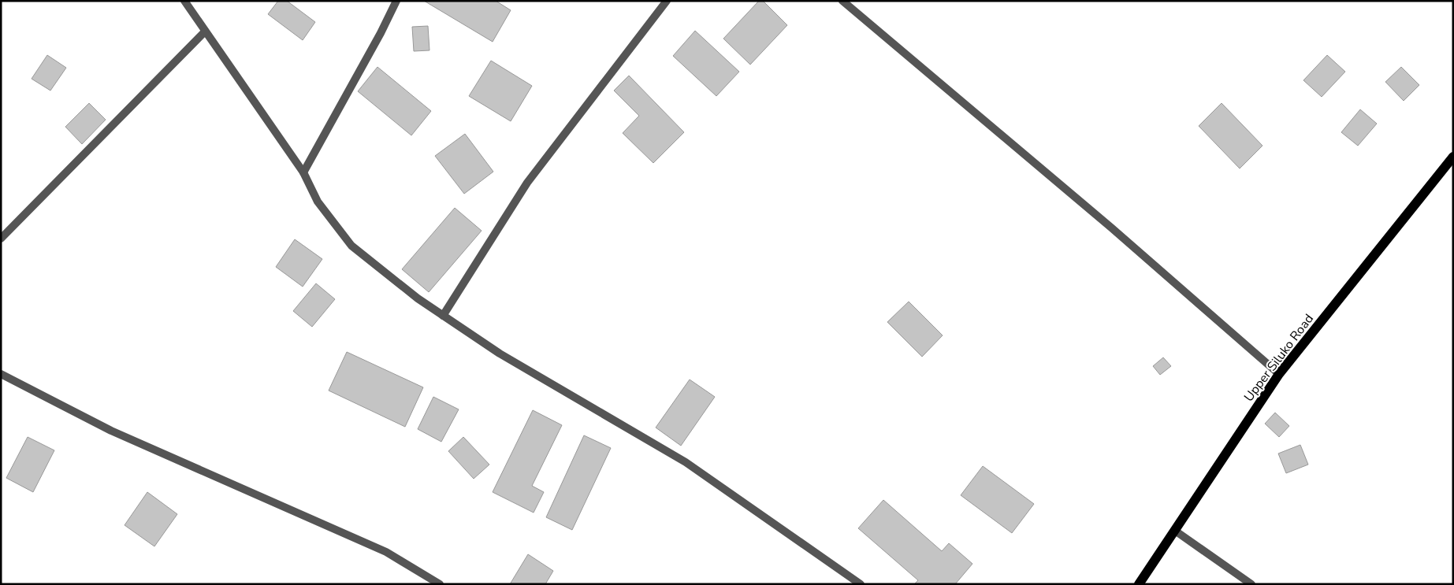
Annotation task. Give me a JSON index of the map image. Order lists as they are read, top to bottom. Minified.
{"streets":{"main road":["Upper Siluko Road"]}}
